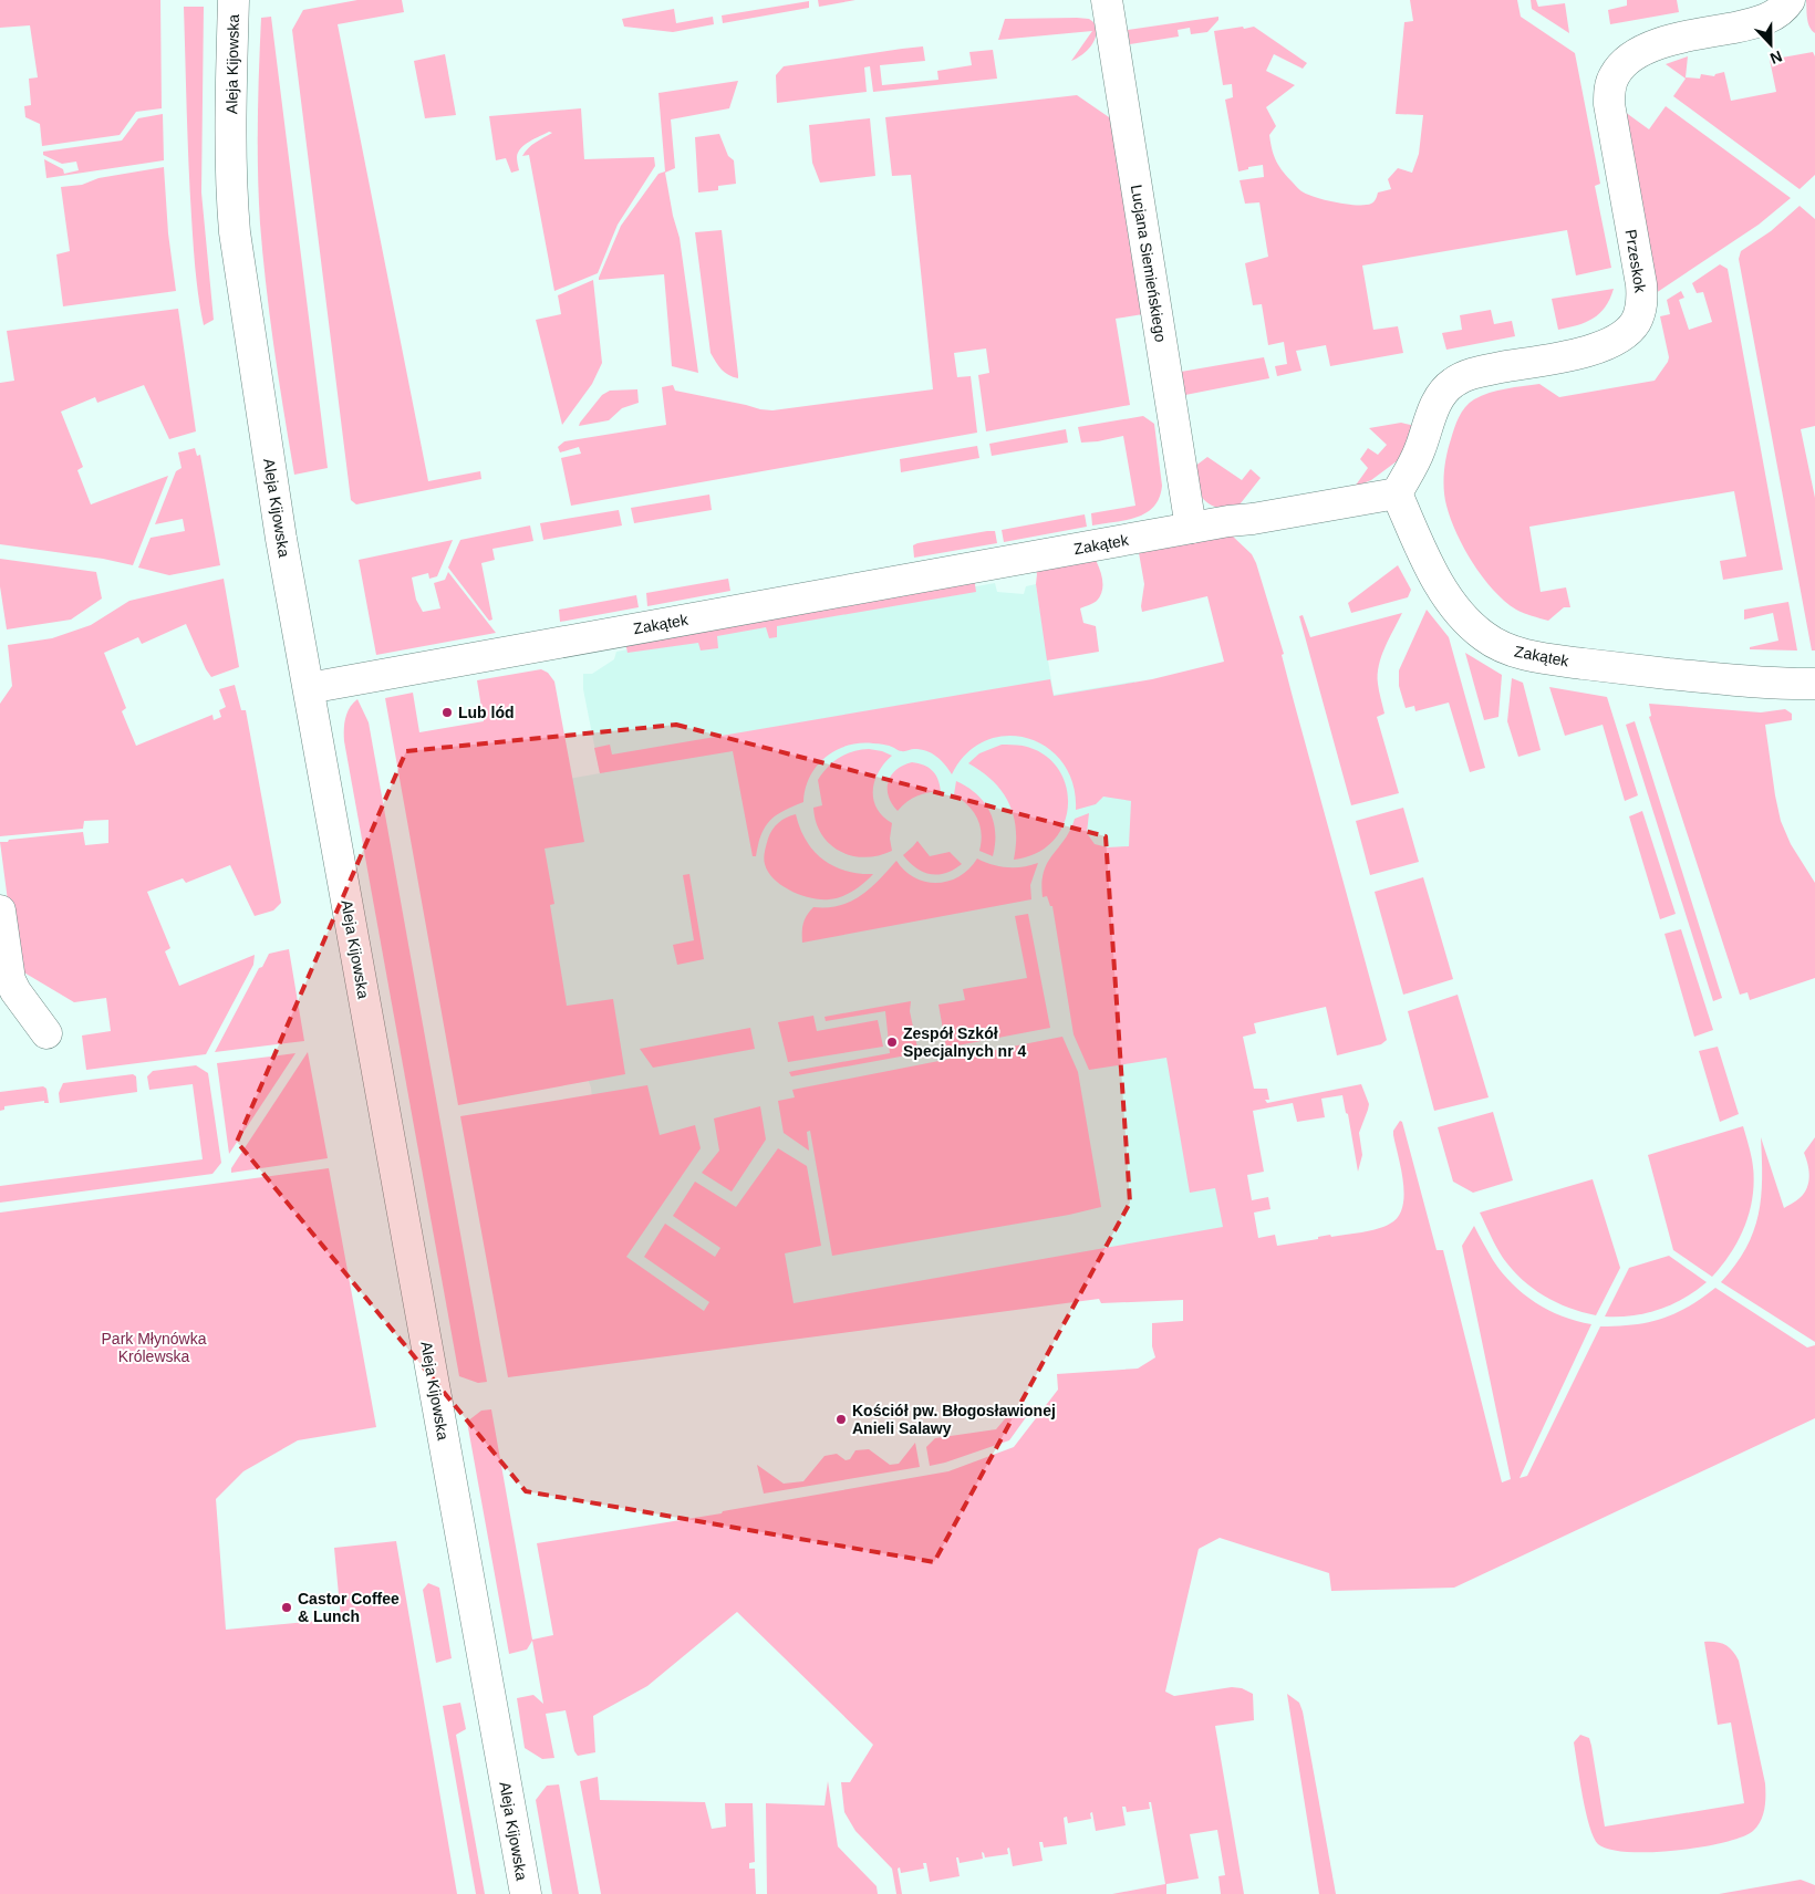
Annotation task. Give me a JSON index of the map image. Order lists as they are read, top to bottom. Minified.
{"streets":{"street":["Aleja Kijowska","Przeskok","Lucjana Siemieńskiego","Zakątek"]},"crossings":[["Aleja Kijowska","Zakątek"],["Przeskok","Zakątek"],["Lucjana Siemieńskiego","Zakątek"]],"parks":["Park Młynówka Królewska"],"places":["Lub lód","Zespół Szkół Specjalnych nr 4","Kościół pw. Błogosławionej Anieli Salawy","Castor Coffee & Lunch"],"north":"bottom"}
